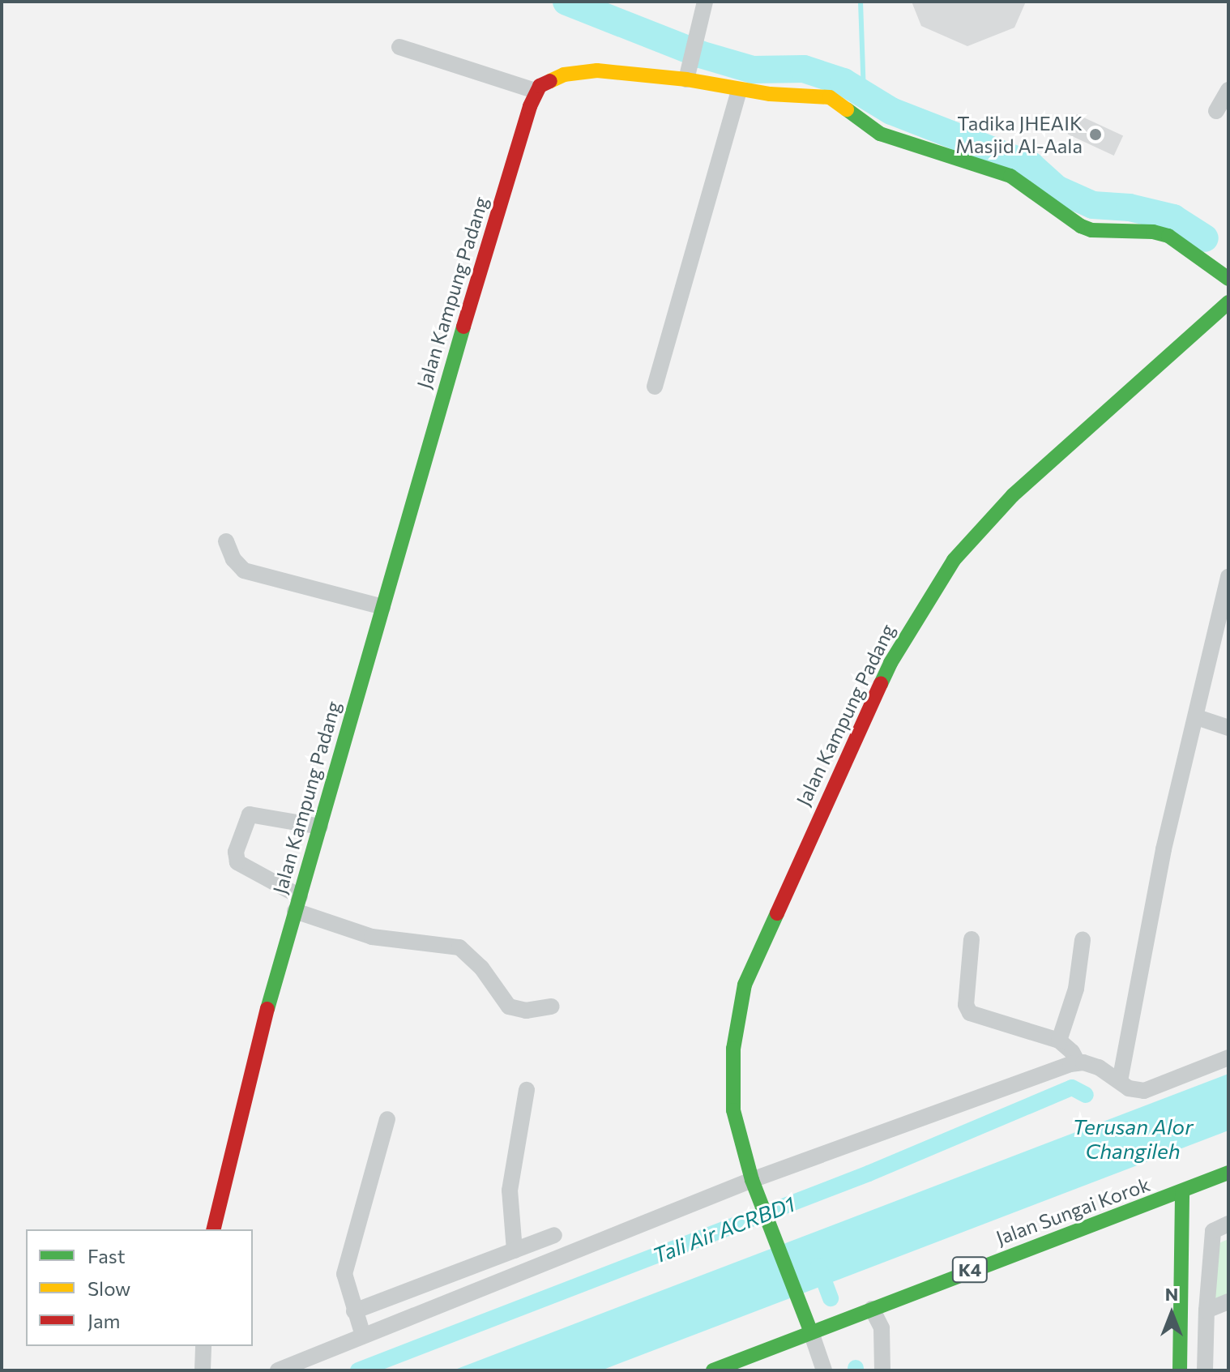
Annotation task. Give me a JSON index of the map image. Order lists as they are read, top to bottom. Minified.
{"streets":{"street":["Jalan Kampung Padang","Jalan Sungai Korok","K4"]},"crossings":[["Jalan Kampung Padang","Jalan Sungai Korok"]],"water":["Terusan Alor Changileh","Tali Air ACRBD1"],"places":["Tadika JHEAIK Masjid Al-Aala"],"legend":["Fast","Slow","Jam"],"north":"top"}
